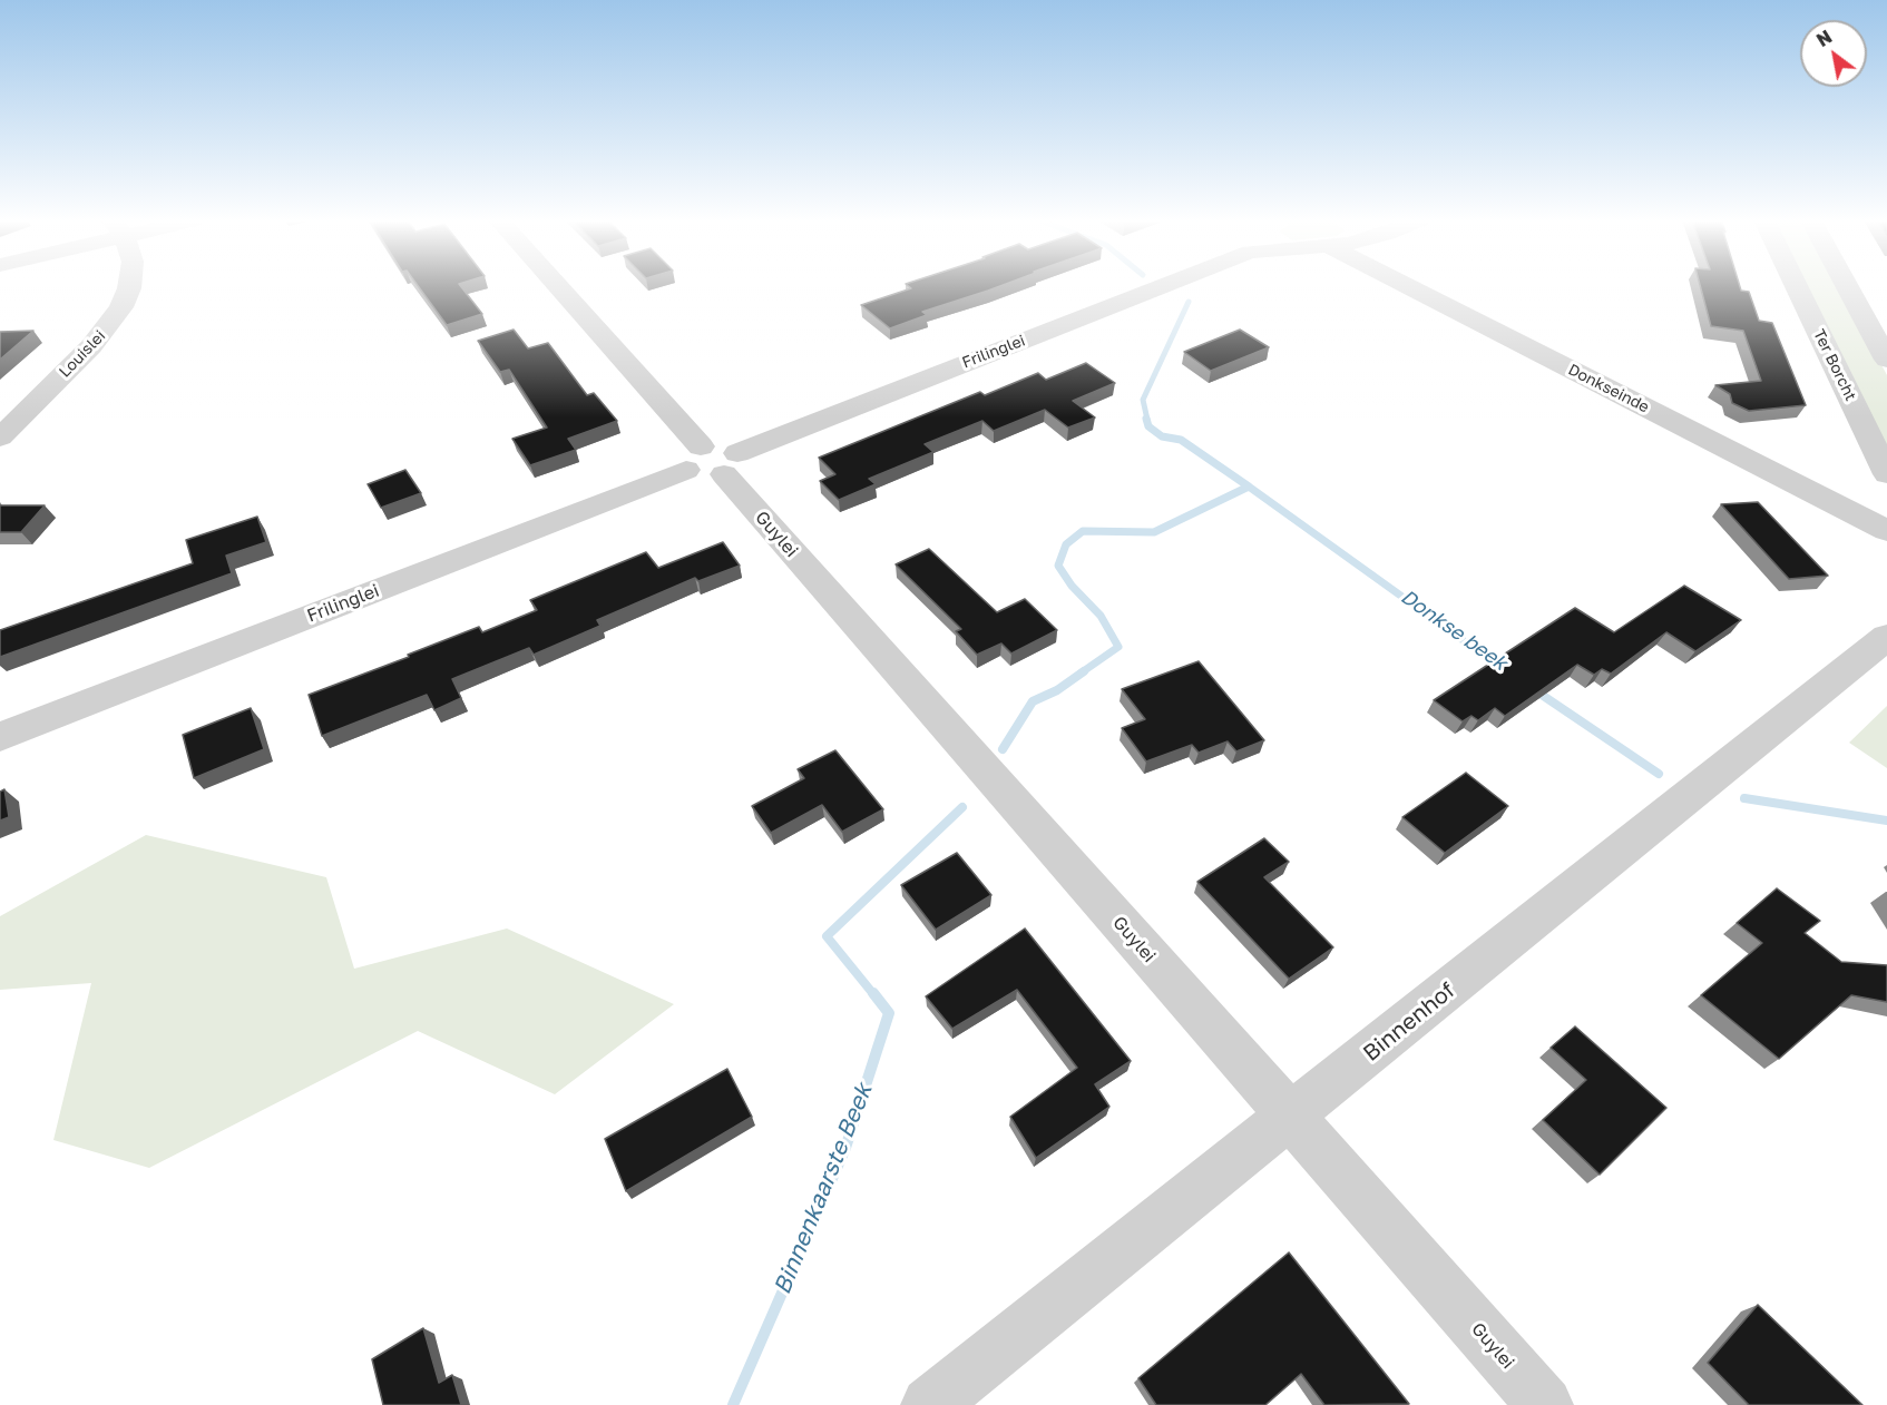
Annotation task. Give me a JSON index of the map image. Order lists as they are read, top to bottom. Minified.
{"streets":{"street":["Frilinglei","Louislei","Ter Borcht","Donkseinde","Guylei","Binnenhof"]},"crossings":[["Frilinglei","Guylei"],["Guylei","Binnenhof"]],"water":["Donkse beek","Binnenkaarste Beek"],"north":"top left"}
